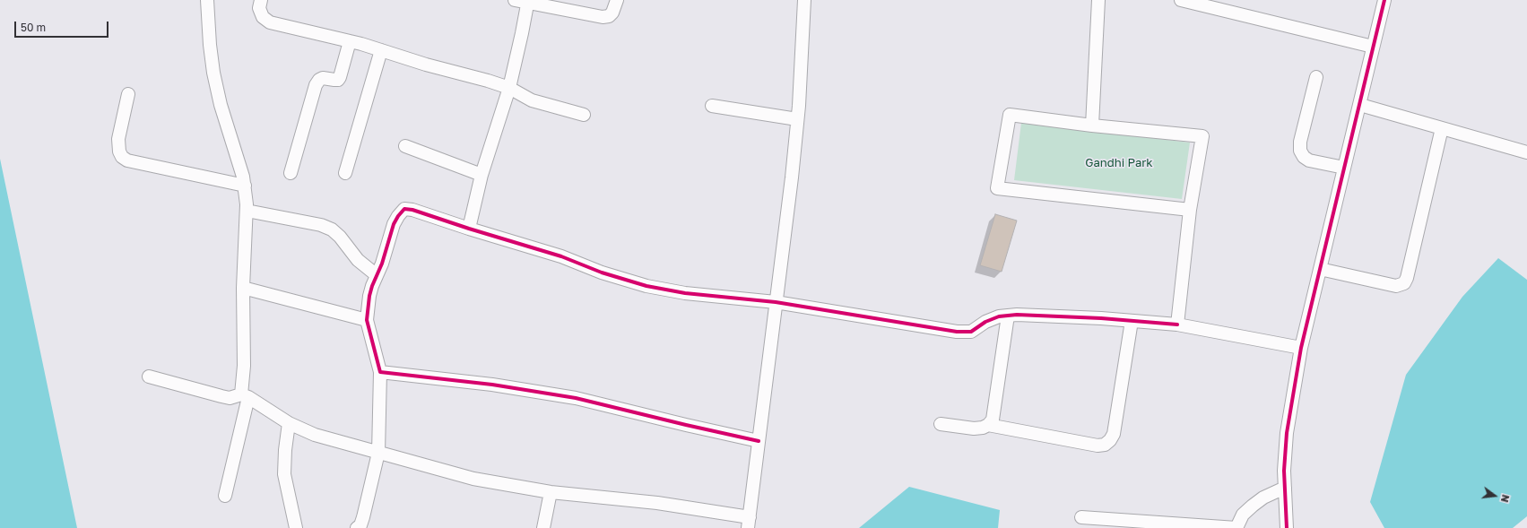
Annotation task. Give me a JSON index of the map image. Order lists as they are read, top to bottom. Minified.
{"parks":["Gandhi Park"],"scale_bar":"50 m","north":"right"}
